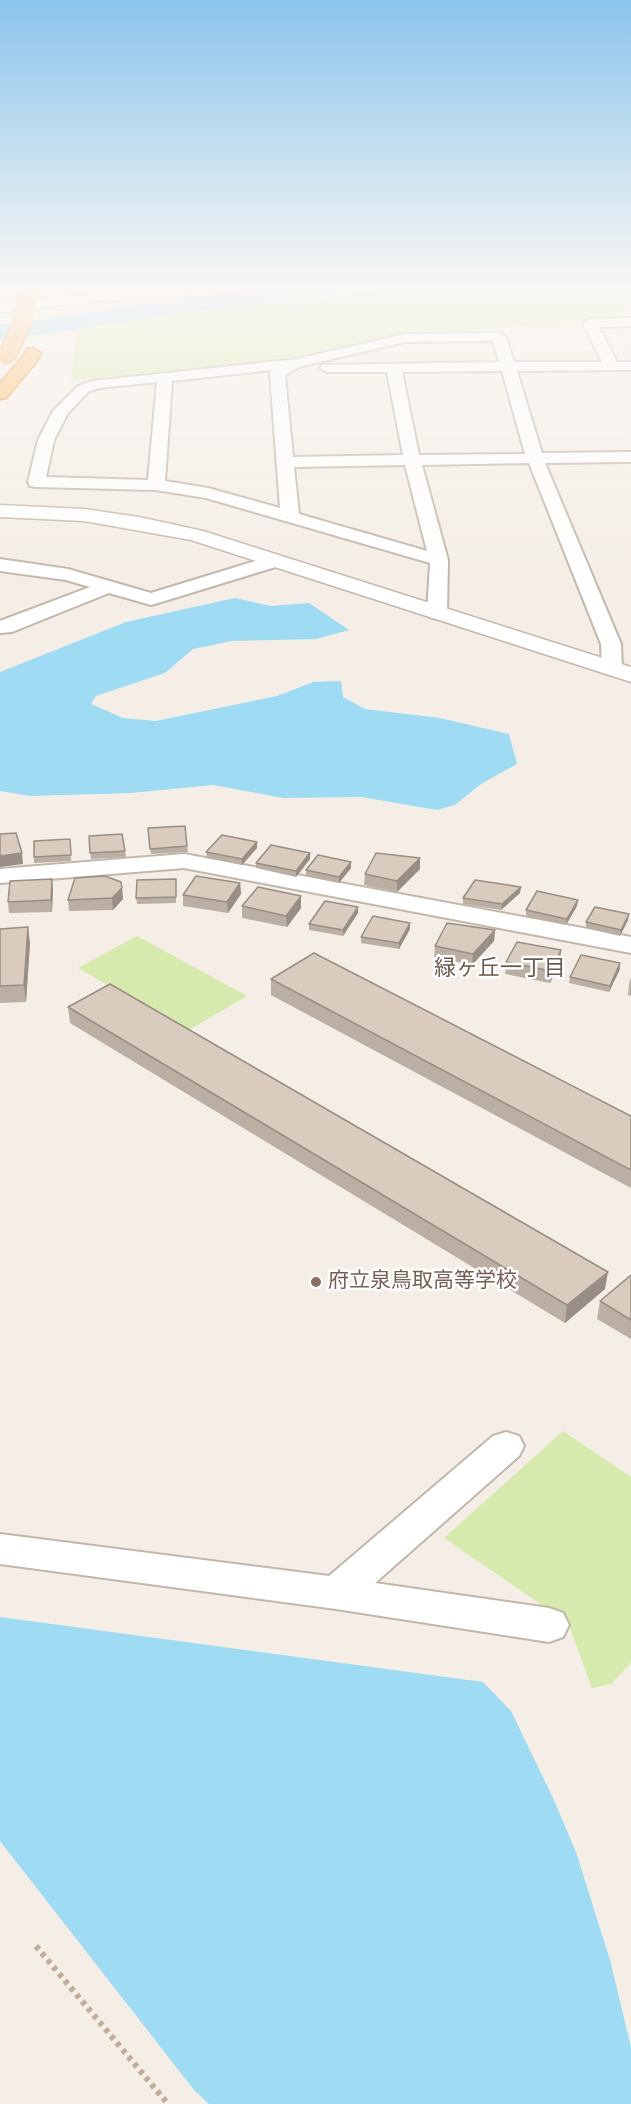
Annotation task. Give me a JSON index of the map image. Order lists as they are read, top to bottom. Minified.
{"districts":["緑ヶ丘一丁目"],"places":["府立泉鳥取高等学校"]}
